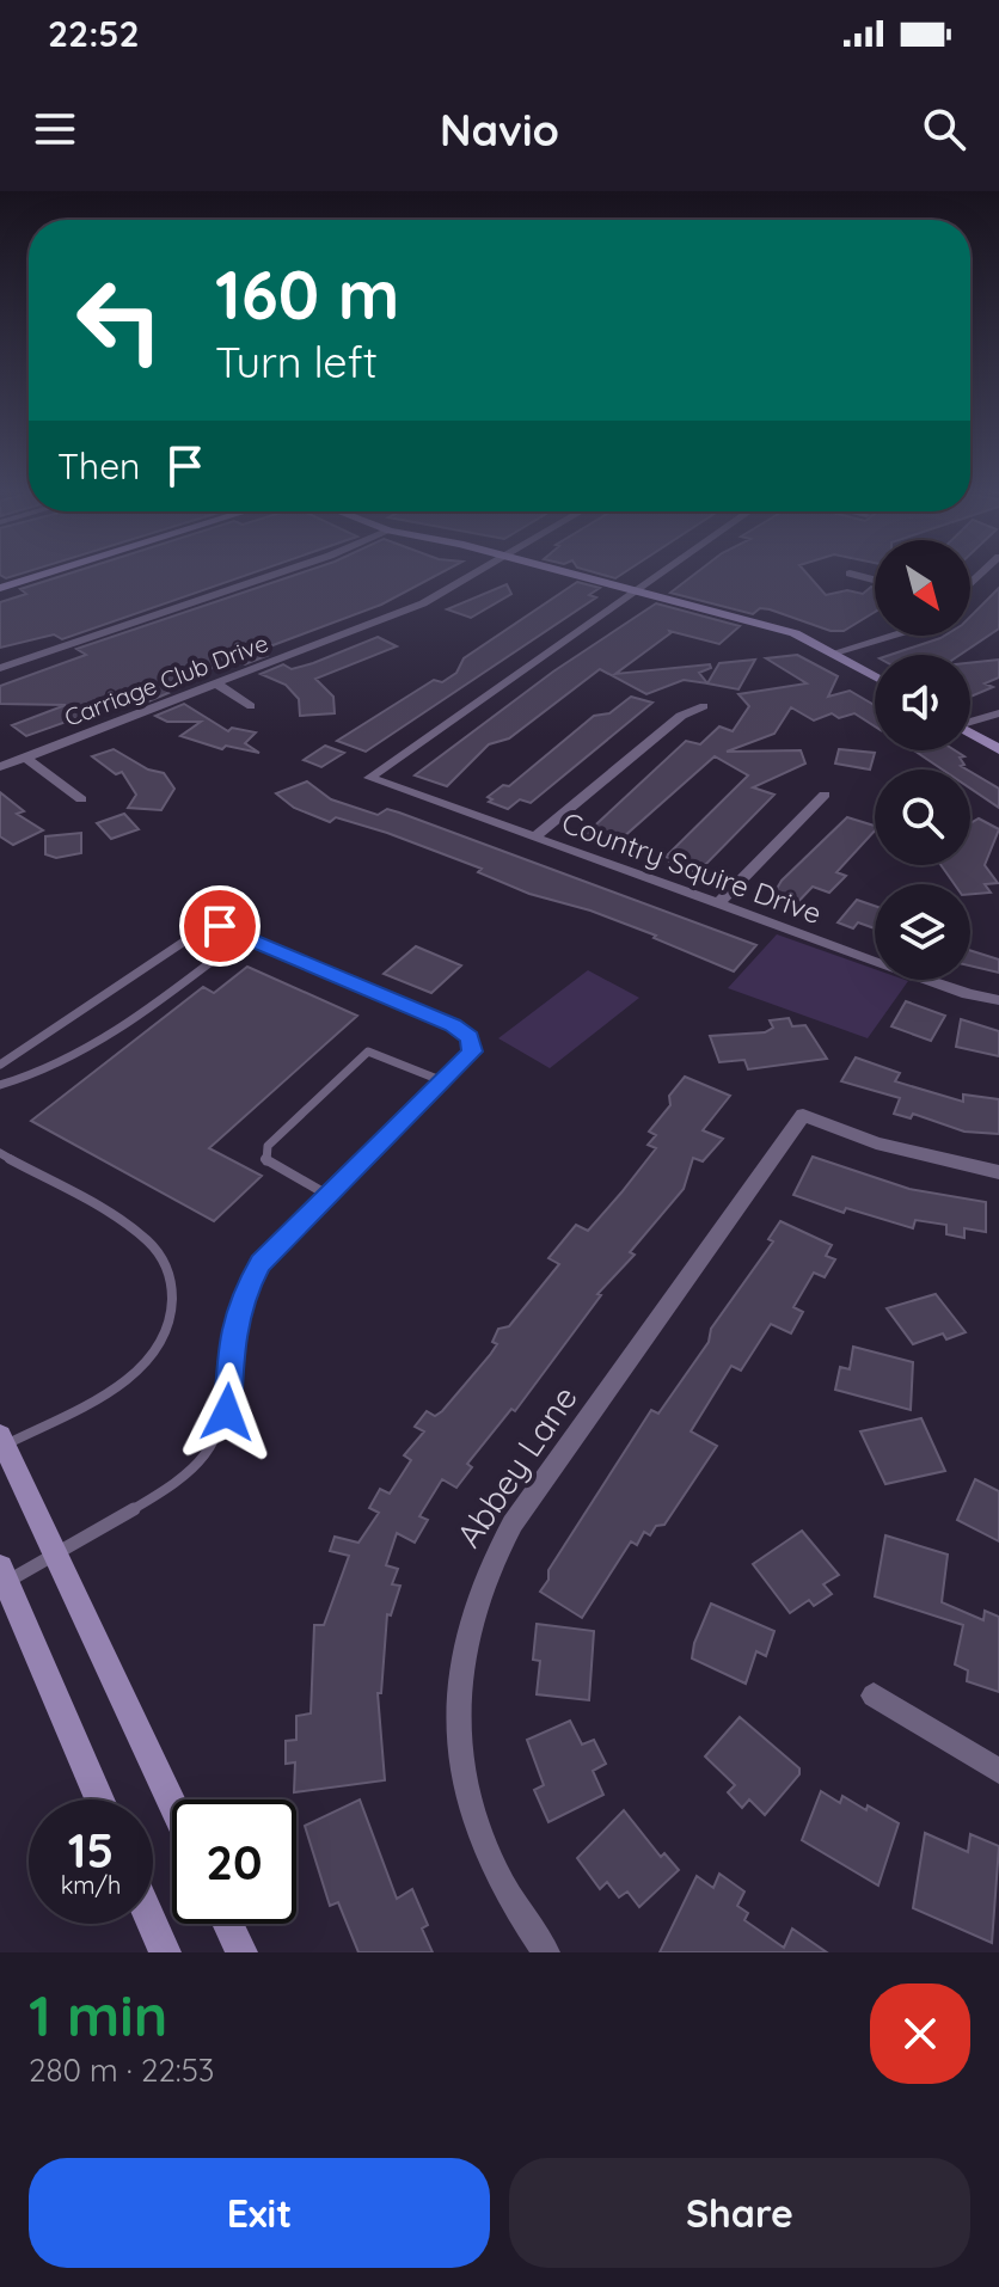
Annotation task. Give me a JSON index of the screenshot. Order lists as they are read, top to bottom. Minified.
{"streets":{"street":["Carriage Club Drive","Country Squire Drive","Abbey Lane"]},"north":"bottom right","page":{"status":"22:52","header":"Navio","turn":["160 m","Turn left"],"then":"Then","speed":"15 km/h","limit":"20","heading":["1 min","280 m · 22:53"],"buttons":["Exit","Share"]}}
